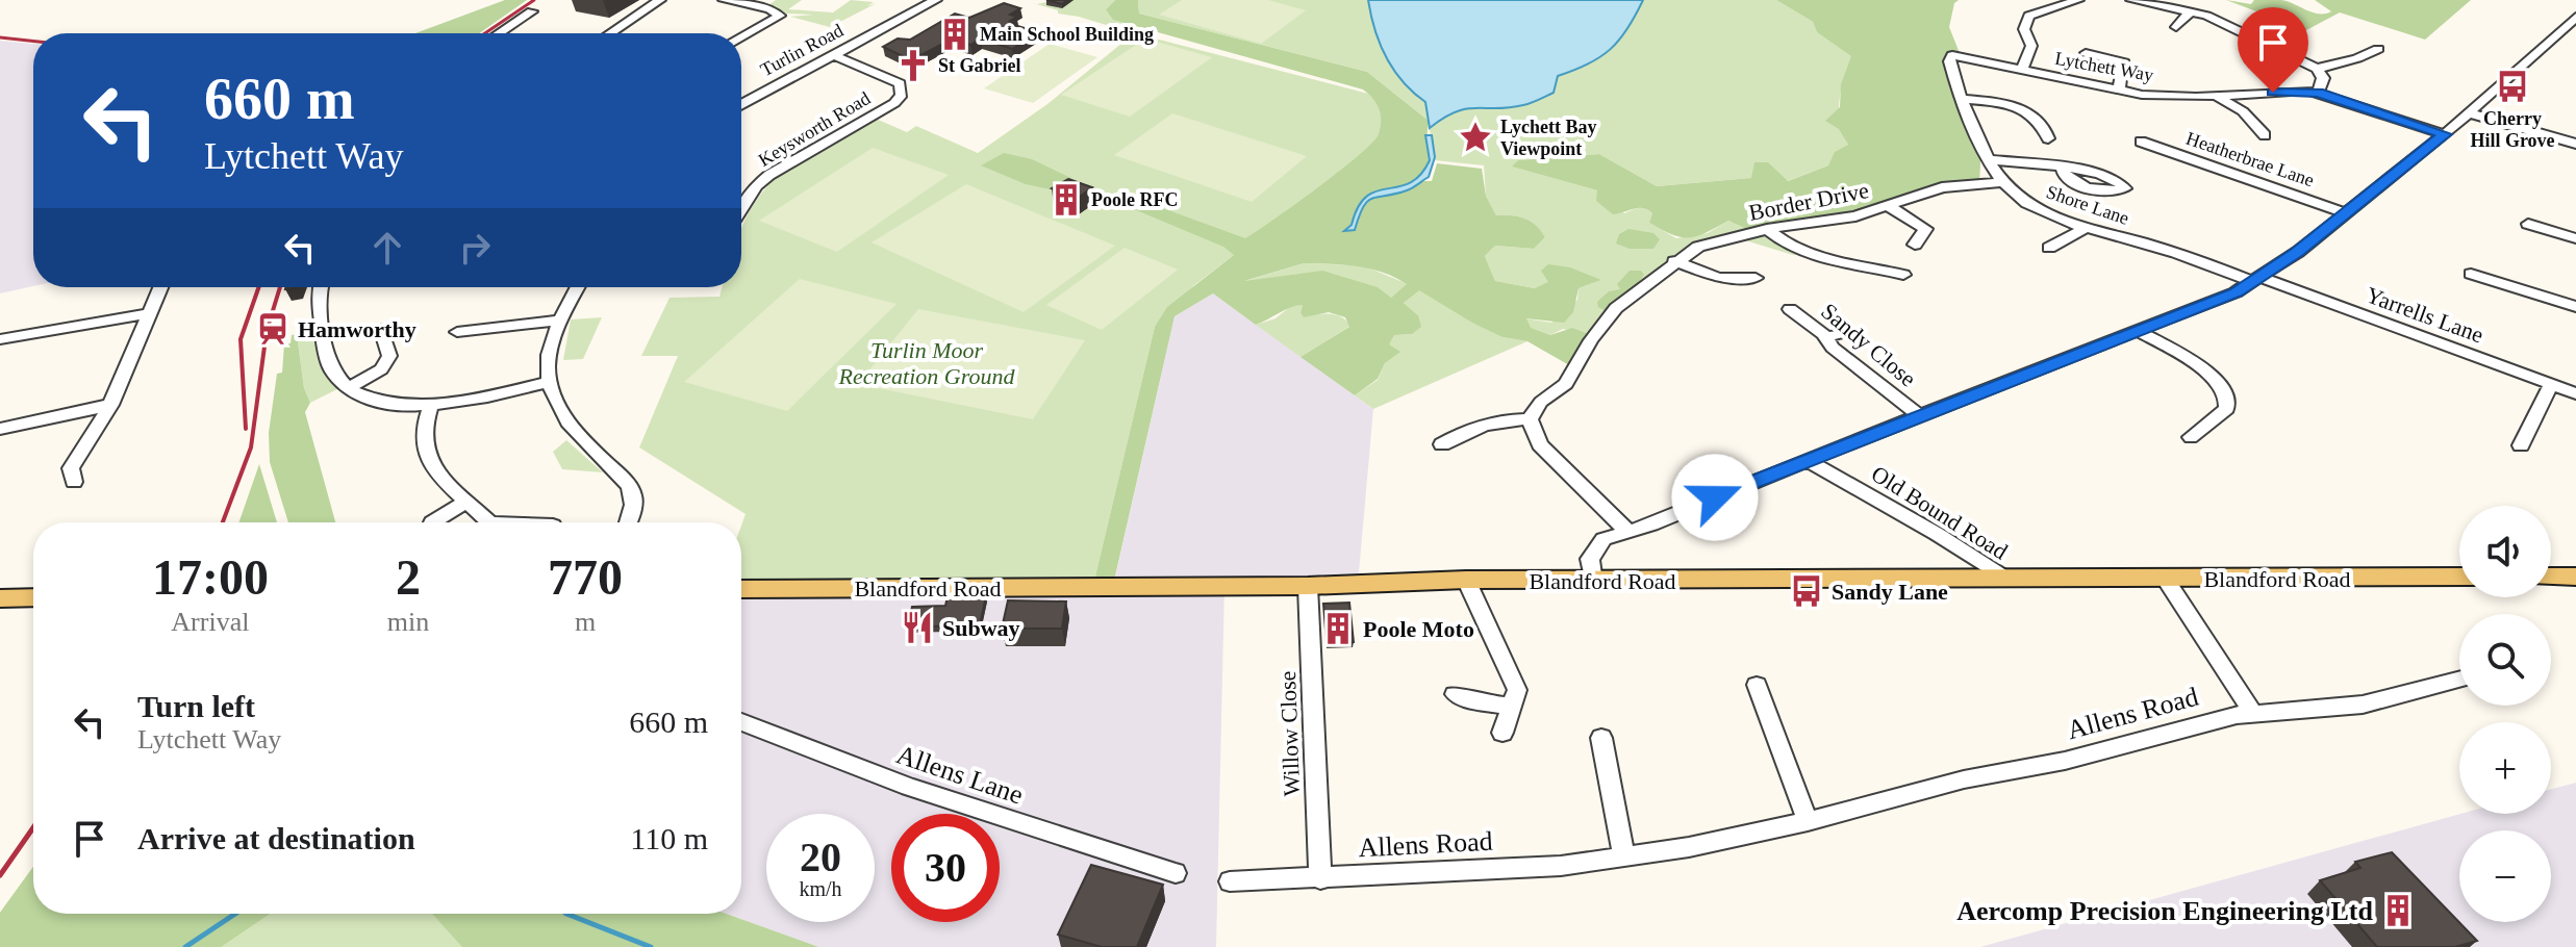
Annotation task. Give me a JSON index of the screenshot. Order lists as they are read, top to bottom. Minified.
{"streets":{"main road":["Blandford Road"],"street":["Turlin Road","Lytchett Way","Keysworth Road","Heatherbrae Lane","Border Drive","Shore Lane","Yarrells Lane","Sandy Close","Old Bound Road","Allens Road","Willow Close","Allens Lane"]},"crossings":[["Turlin Road","Keysworth Road"],["Lytchett Way","Shore Lane"],["Border Drive","Shore Lane"],["Shore Lane","Yarrells Lane"],["Old Bound Road","Blandford Road"],["Blandford Road","Willow Close"],["Allens Road","Willow Close"]],"parks":["Turlin Moor Recreation Ground"],"places":{"building":["Main School Building","Poole RFC","Poole Moto","Aercomp Precision Engineering Ltd"],"church":["St Gabriel"],"bus stop":["Cherry Hill Grove","Sandy Lane"],"place":["Lychett Bay Viewpoint"],"station":["Hamworthy"],"restaurant":["Subway"]},"page":{"turn":["660 m","Lytchett Way"],"map_buttons":["+","−"],"eta":["17:00","Arrival","2","min","770","m"],"list":[{"name":"Turn left","note":"Lytchett Way","value":"660 m"},{"name":"Arrive at destination","value":"110 m"}],"speed":"20 km/h","limit":"30"}}
